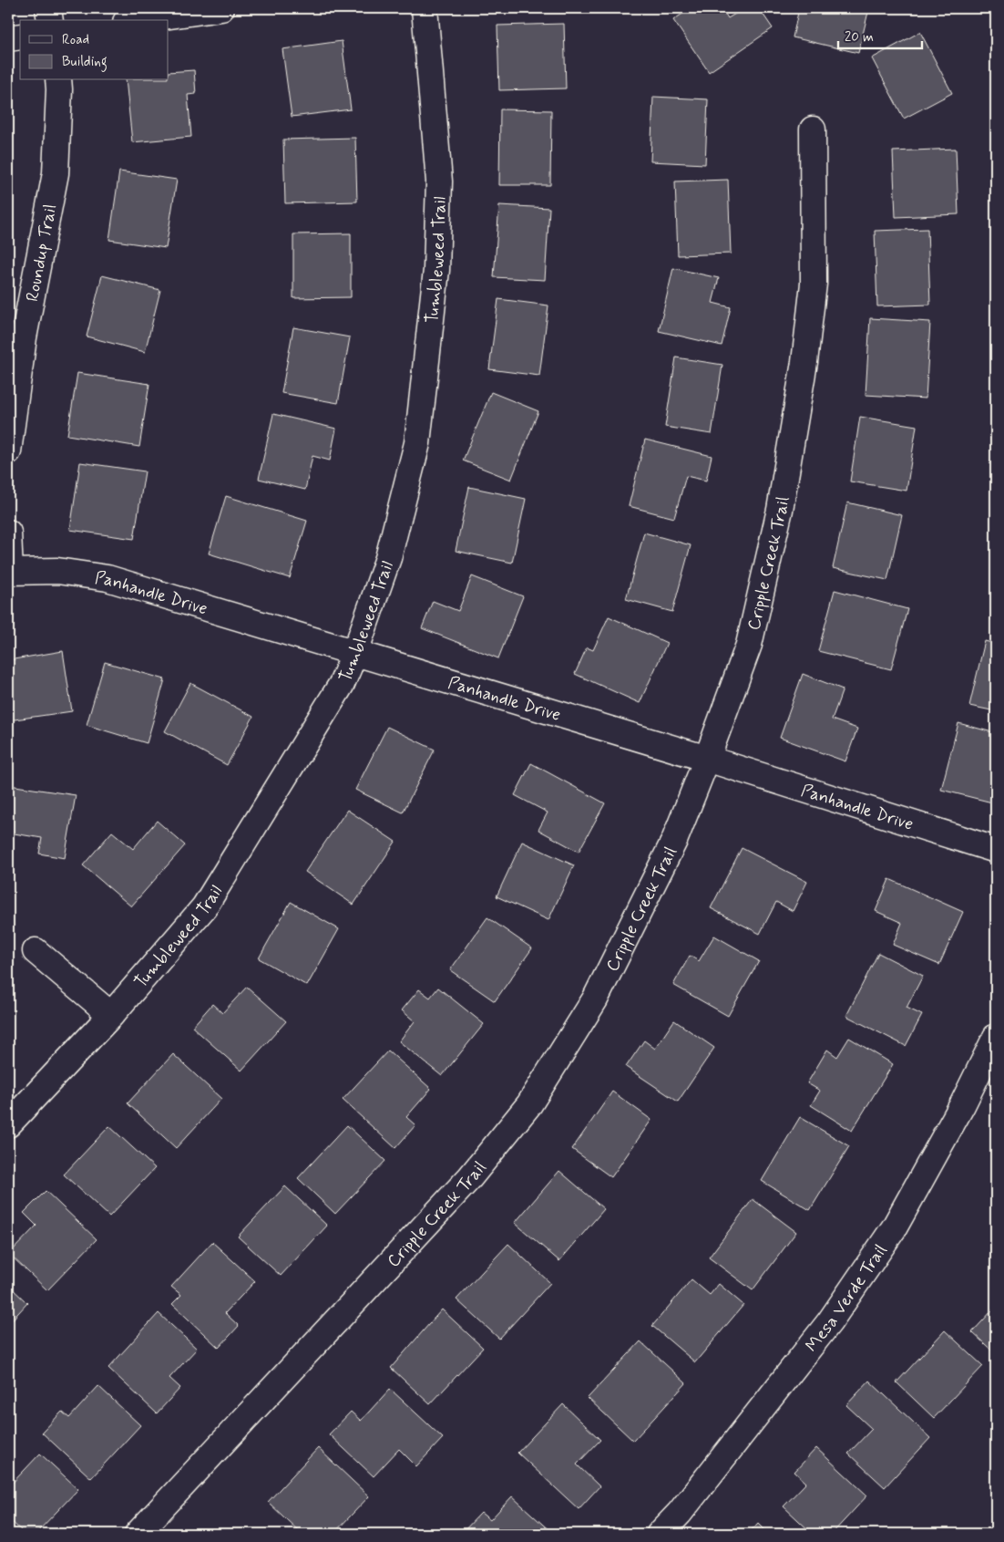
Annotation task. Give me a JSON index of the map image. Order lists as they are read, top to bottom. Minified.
{"streets":{"street":["Roundup Trail","Tumbleweed Trail","Cripple Creek Trail","Panhandle Drive","Mesa Verde Trail"]},"crossings":[["Tumbleweed Trail","Panhandle Drive"],["Cripple Creek Trail","Panhandle Drive"]],"legend":["Road","Building"],"scale_bar":"20 m"}
